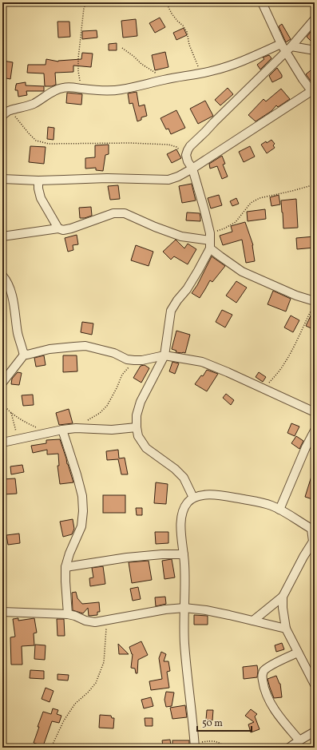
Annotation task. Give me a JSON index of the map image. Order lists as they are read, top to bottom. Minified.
{"scale_bar":"50 m"}
